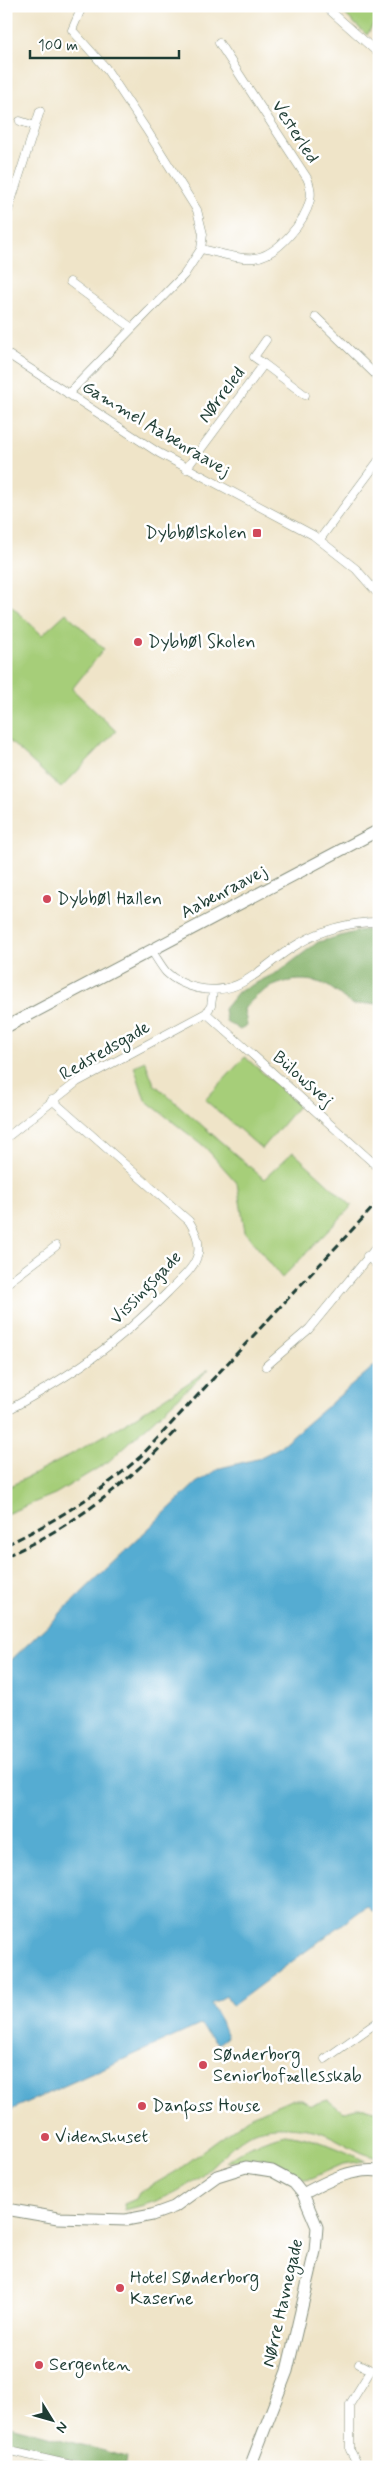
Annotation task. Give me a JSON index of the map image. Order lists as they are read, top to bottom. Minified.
{"streets":{"street":["Vesterled","Nørreled","Gammel Aabenraavej","Aabenraavej","Redstedsgade","Bülowsvej","Vissingsgade","Nørre Havnegade"]},"crossings":[["Nørreled","Gammel Aabenraavej"],["Redstedsgade","Bülowsvej"],["Redstedsgade","Vissingsgade"]],"places":{"transit":["Dybbølskolen"],"other":["Dybbøl Skolen","Dybbøl Hallen","Sønderborg Seniorbofællesskab","Danfoss House","Videnshuset","Hotel Sønderborg Kaserne","Sergenten"]},"scale_bar":"100 m","north":"bottom right"}
